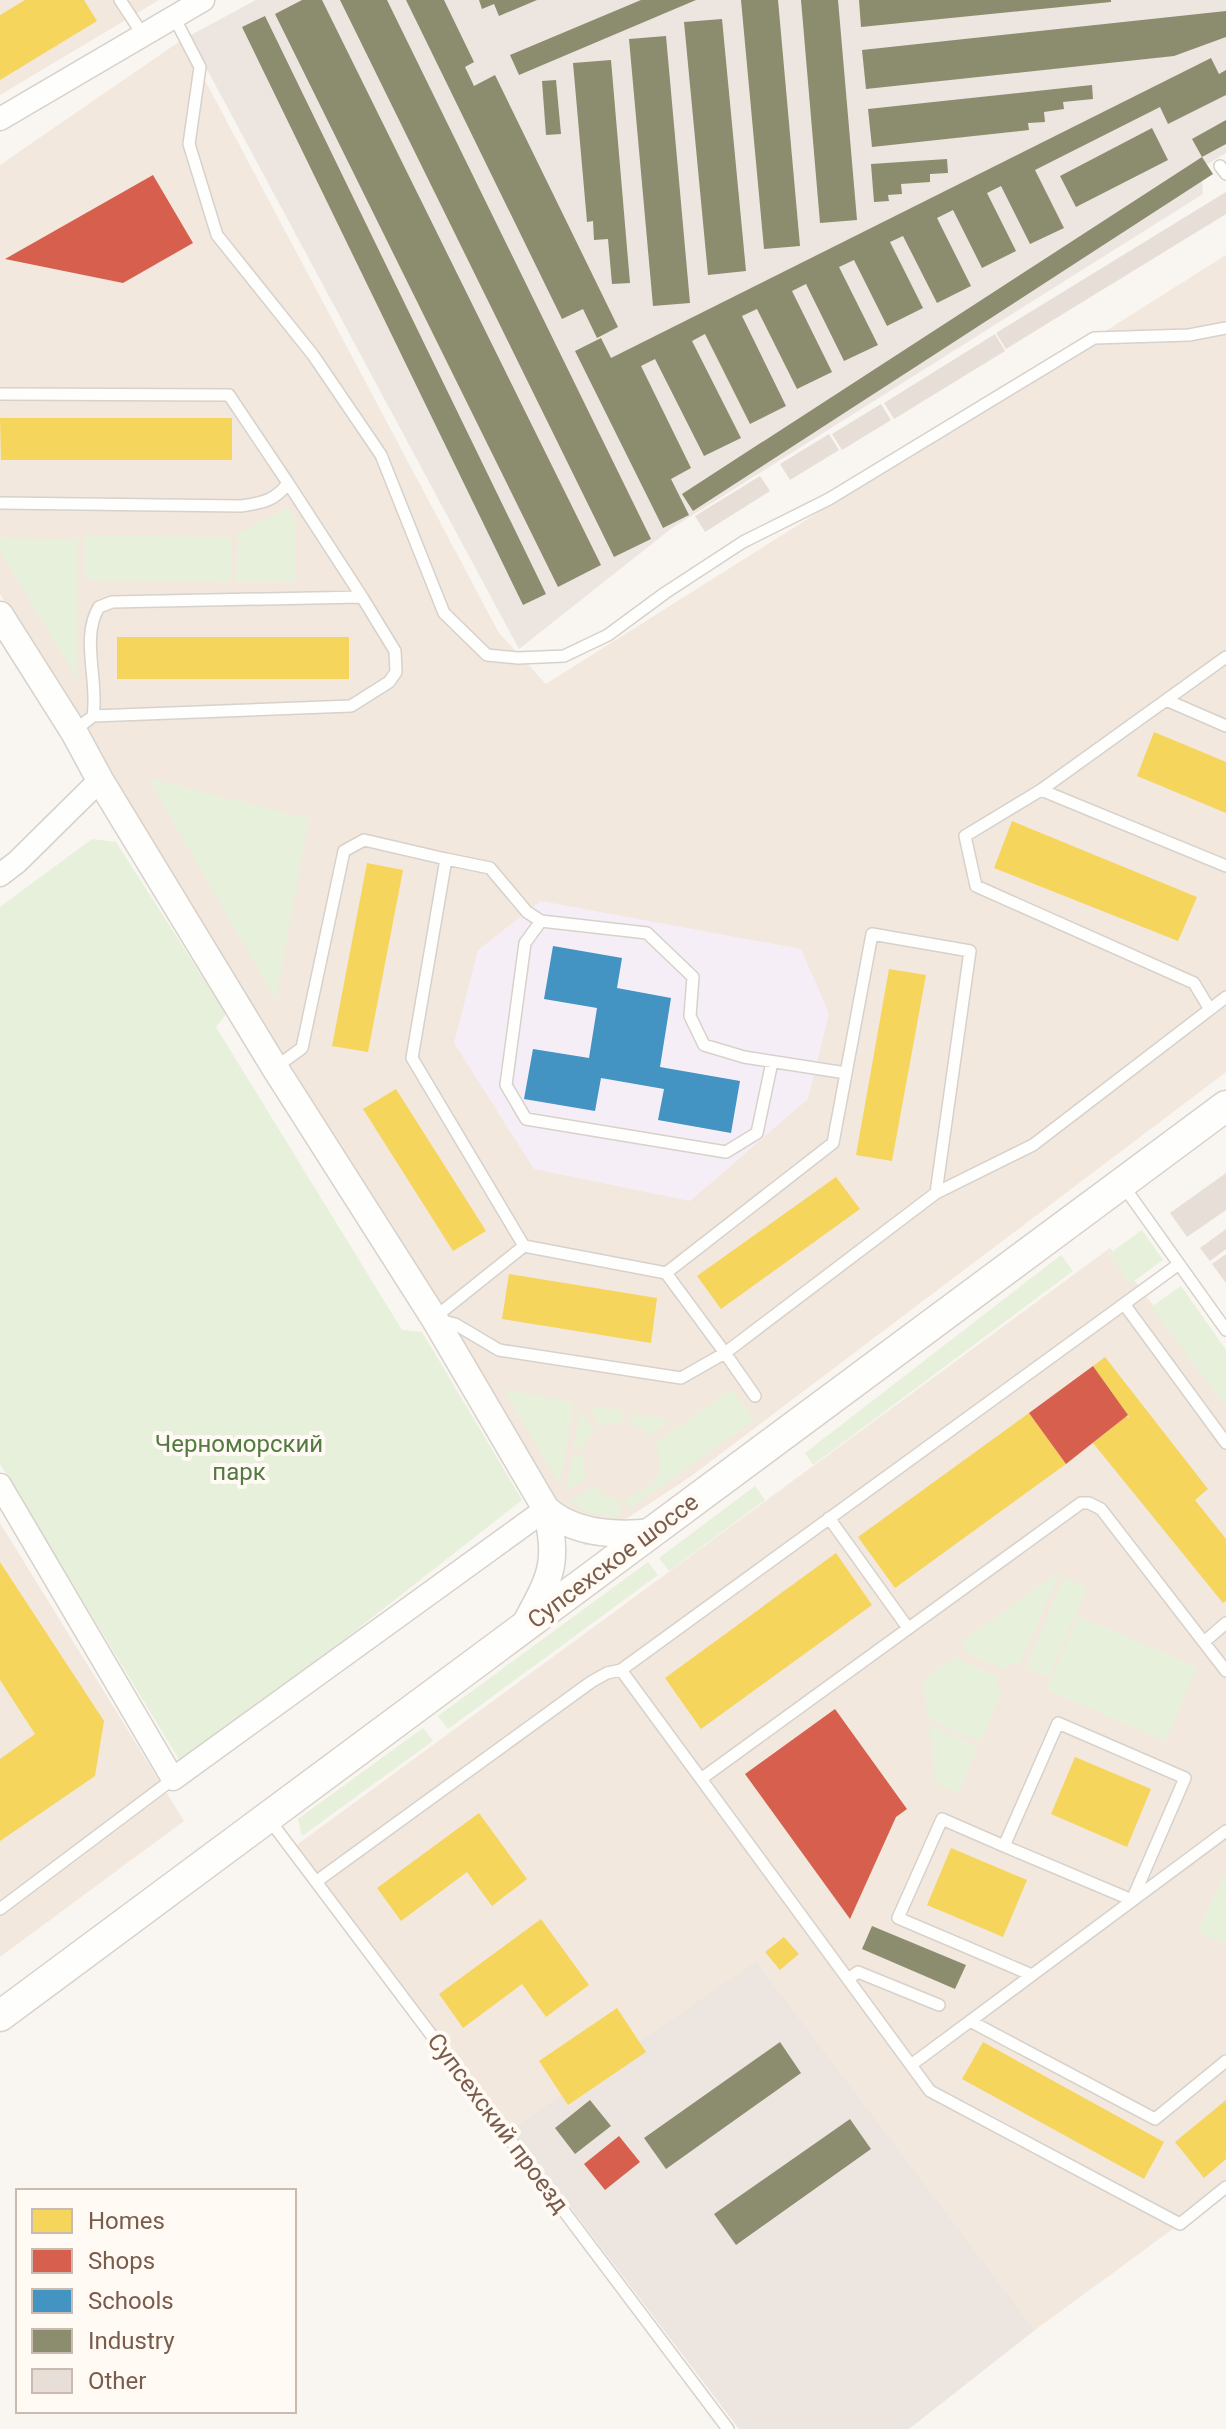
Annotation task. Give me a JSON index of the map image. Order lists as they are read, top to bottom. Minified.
{"streets":{"main road":["Супсехское шоссе"],"lane":["Супсехский проезд"]},"crossings":[["Супсехское шоссе","Супсехский проезд"]],"parks":["Черноморский парк"],"legend":["Homes","Shops","Schools","Industry","Other"]}
